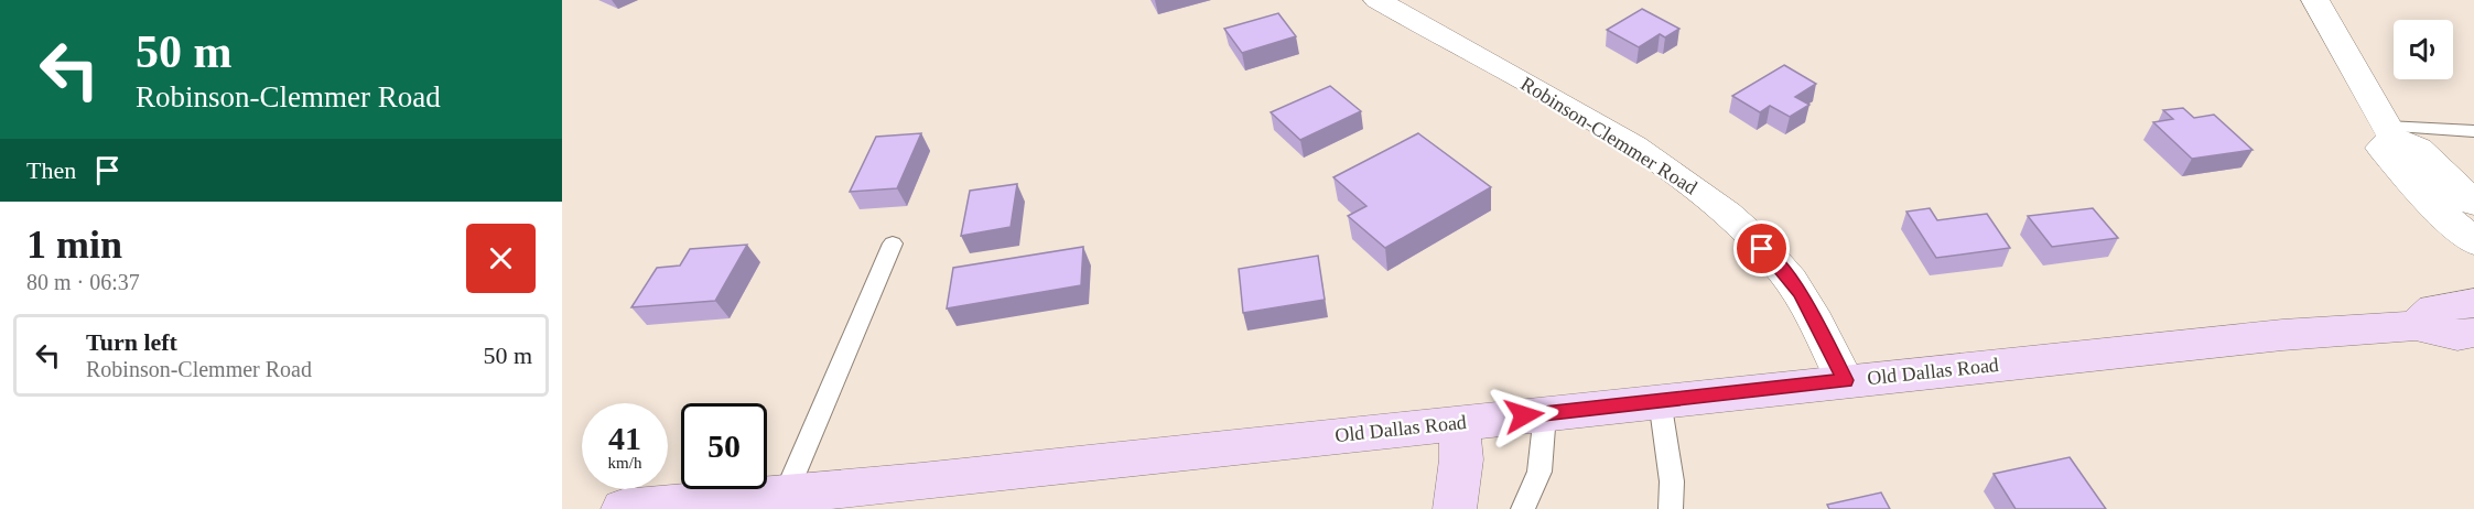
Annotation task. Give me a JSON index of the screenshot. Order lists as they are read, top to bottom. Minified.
{"streets":{"main road":["Old Dallas Road"],"street":["Robinson-Clemmer Road"]},"crossings":[["Robinson-Clemmer Road","Old Dallas Road"]],"page":{"turn":["50 m","Robinson-Clemmer Road"],"then":"Then","heading":["1 min","80 m · 06:37"],"list":[{"name":"Turn left","note":"Robinson-Clemmer Road","value":"50 m"}],"speed":"41 km/h","limit":"50"}}
